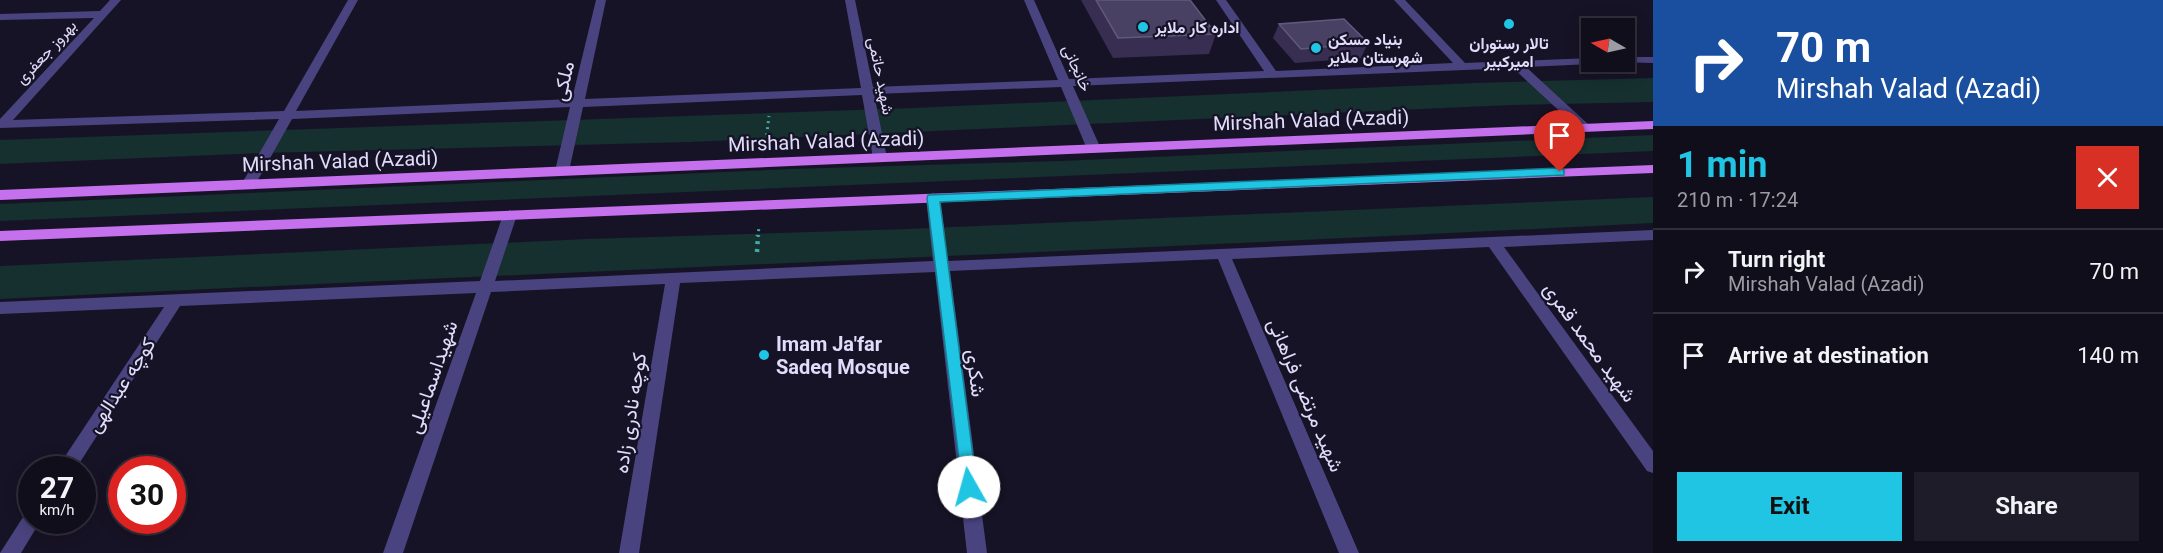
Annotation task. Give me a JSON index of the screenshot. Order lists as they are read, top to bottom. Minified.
{"streets":{"main road":["Mirshah Valad (Azadi)"],"street":["بهروز جعفری","خانجانی","شهید حاتمی","ملکی","شهید محمد قمری","شکری","شهیداسماعیلی","کوچه عبدالهی","شهید مرتضی فراهانی","کوچه نادری زاده"]},"crossings":[["خانجانی","Mirshah Valad (Azadi)"],["شهید حاتمی","Mirshah Valad (Azadi)"],["ملکی","Mirshah Valad (Azadi)"]],"places":["تالار رستوران امیرکبیر","اداره کار ملایر","بنیاد مسکن شهرستان ملایر","Imam Ja'far Sadeq Mosque"],"north":"left","page":{"turn":["70 m","Mirshah Valad (Azadi)"],"heading":["1 min","210 m · 17:24"],"list":[{"name":"Turn right","note":"Mirshah Valad (Azadi)","value":"70 m"},{"name":"Arrive at destination","value":"140 m"}],"speed":"27 km/h","limit":"30","buttons":["Exit","Share"]}}
